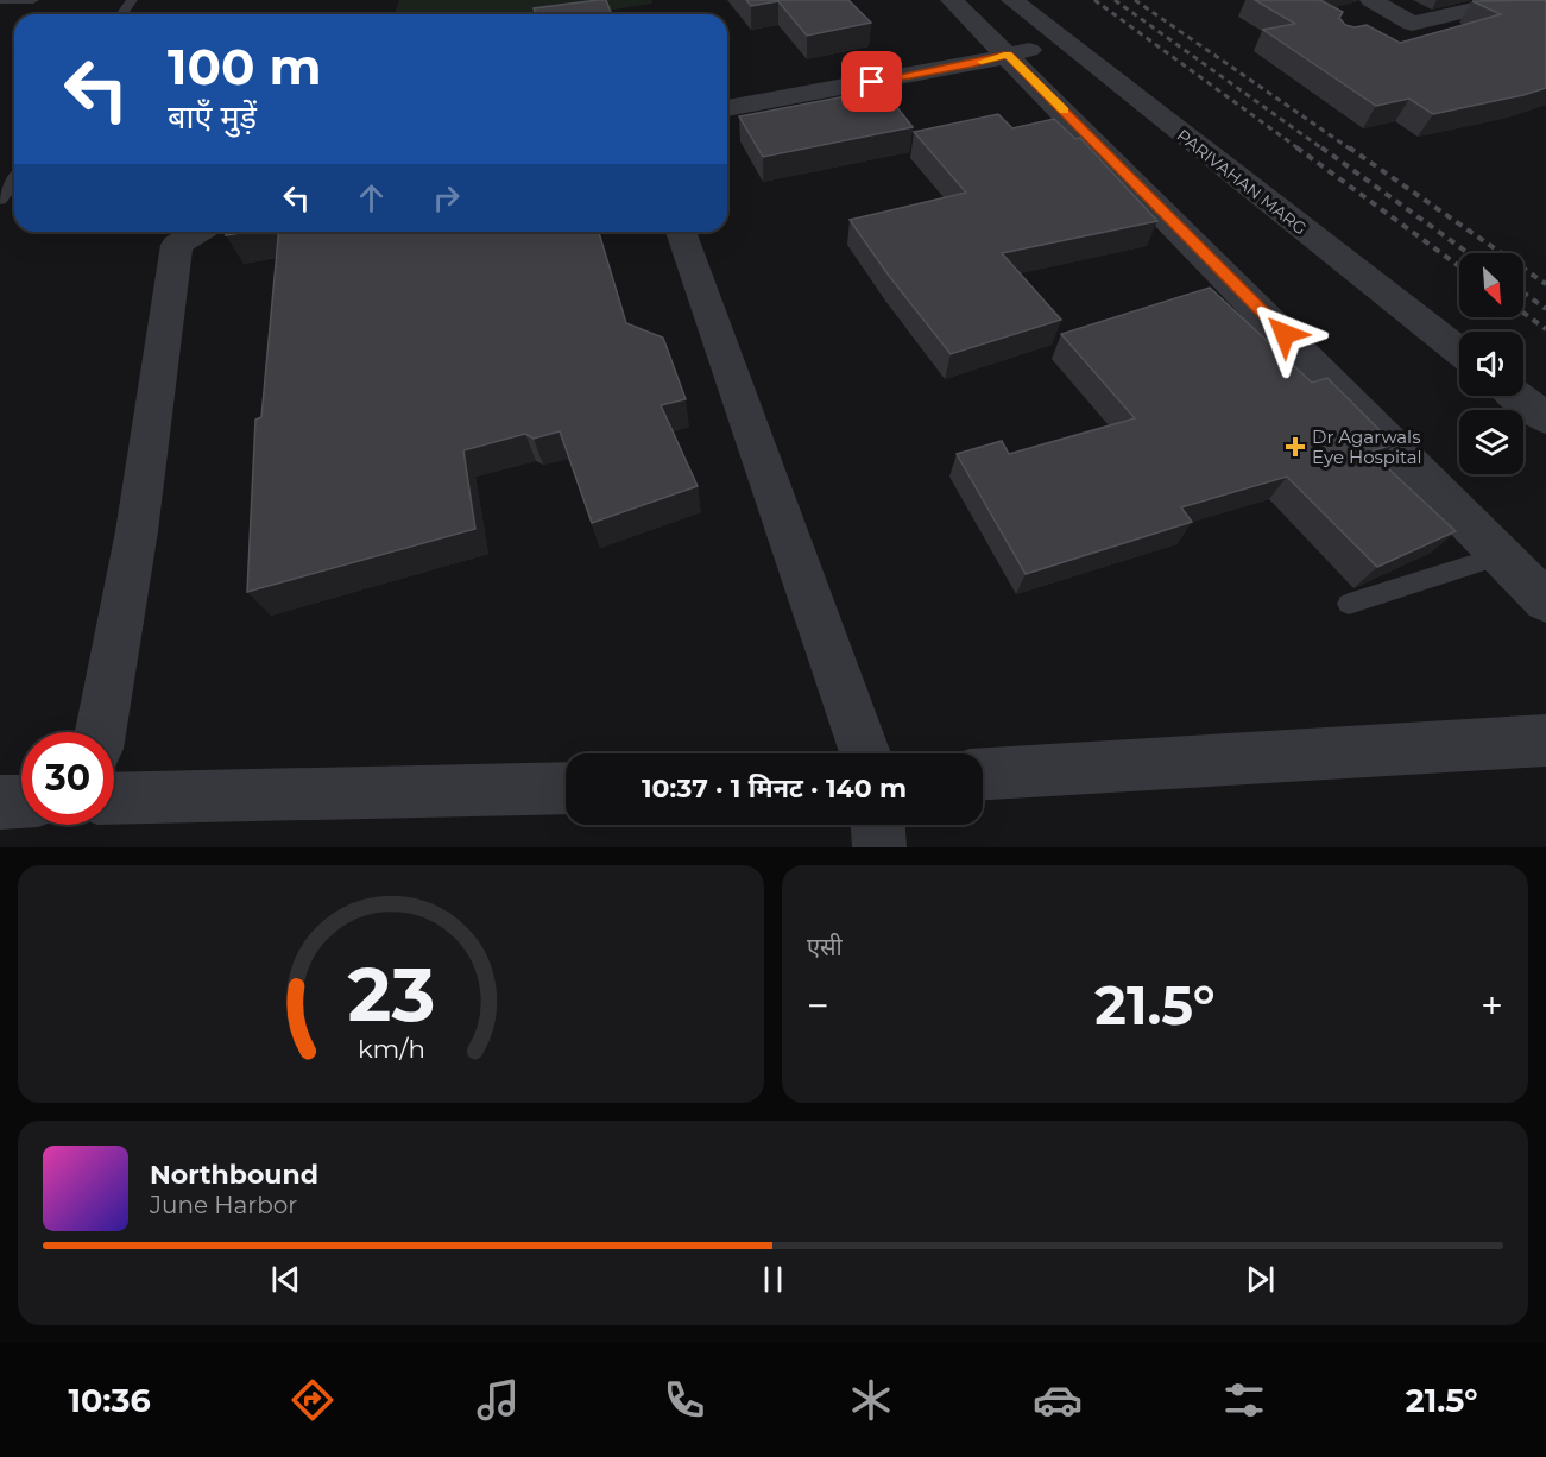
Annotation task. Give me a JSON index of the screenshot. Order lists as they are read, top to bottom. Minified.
{"streets":{"street":["PARIVAHAN MARG"]},"places":{"health":["Dr Agarwals Eye Hospital"]},"north":"bottom right","page":{"turn":["100 m","बाएँ मुड़ें"],"limit":"30","trip":"10:37 · 1 मिनट · 140 m","tile":"एसी","heat":["−","21.5°","+"],"song":["Northbound","June Harbor"],"tabs":["10:36","21.5°"],"gauge":["23","km/h"]}}
